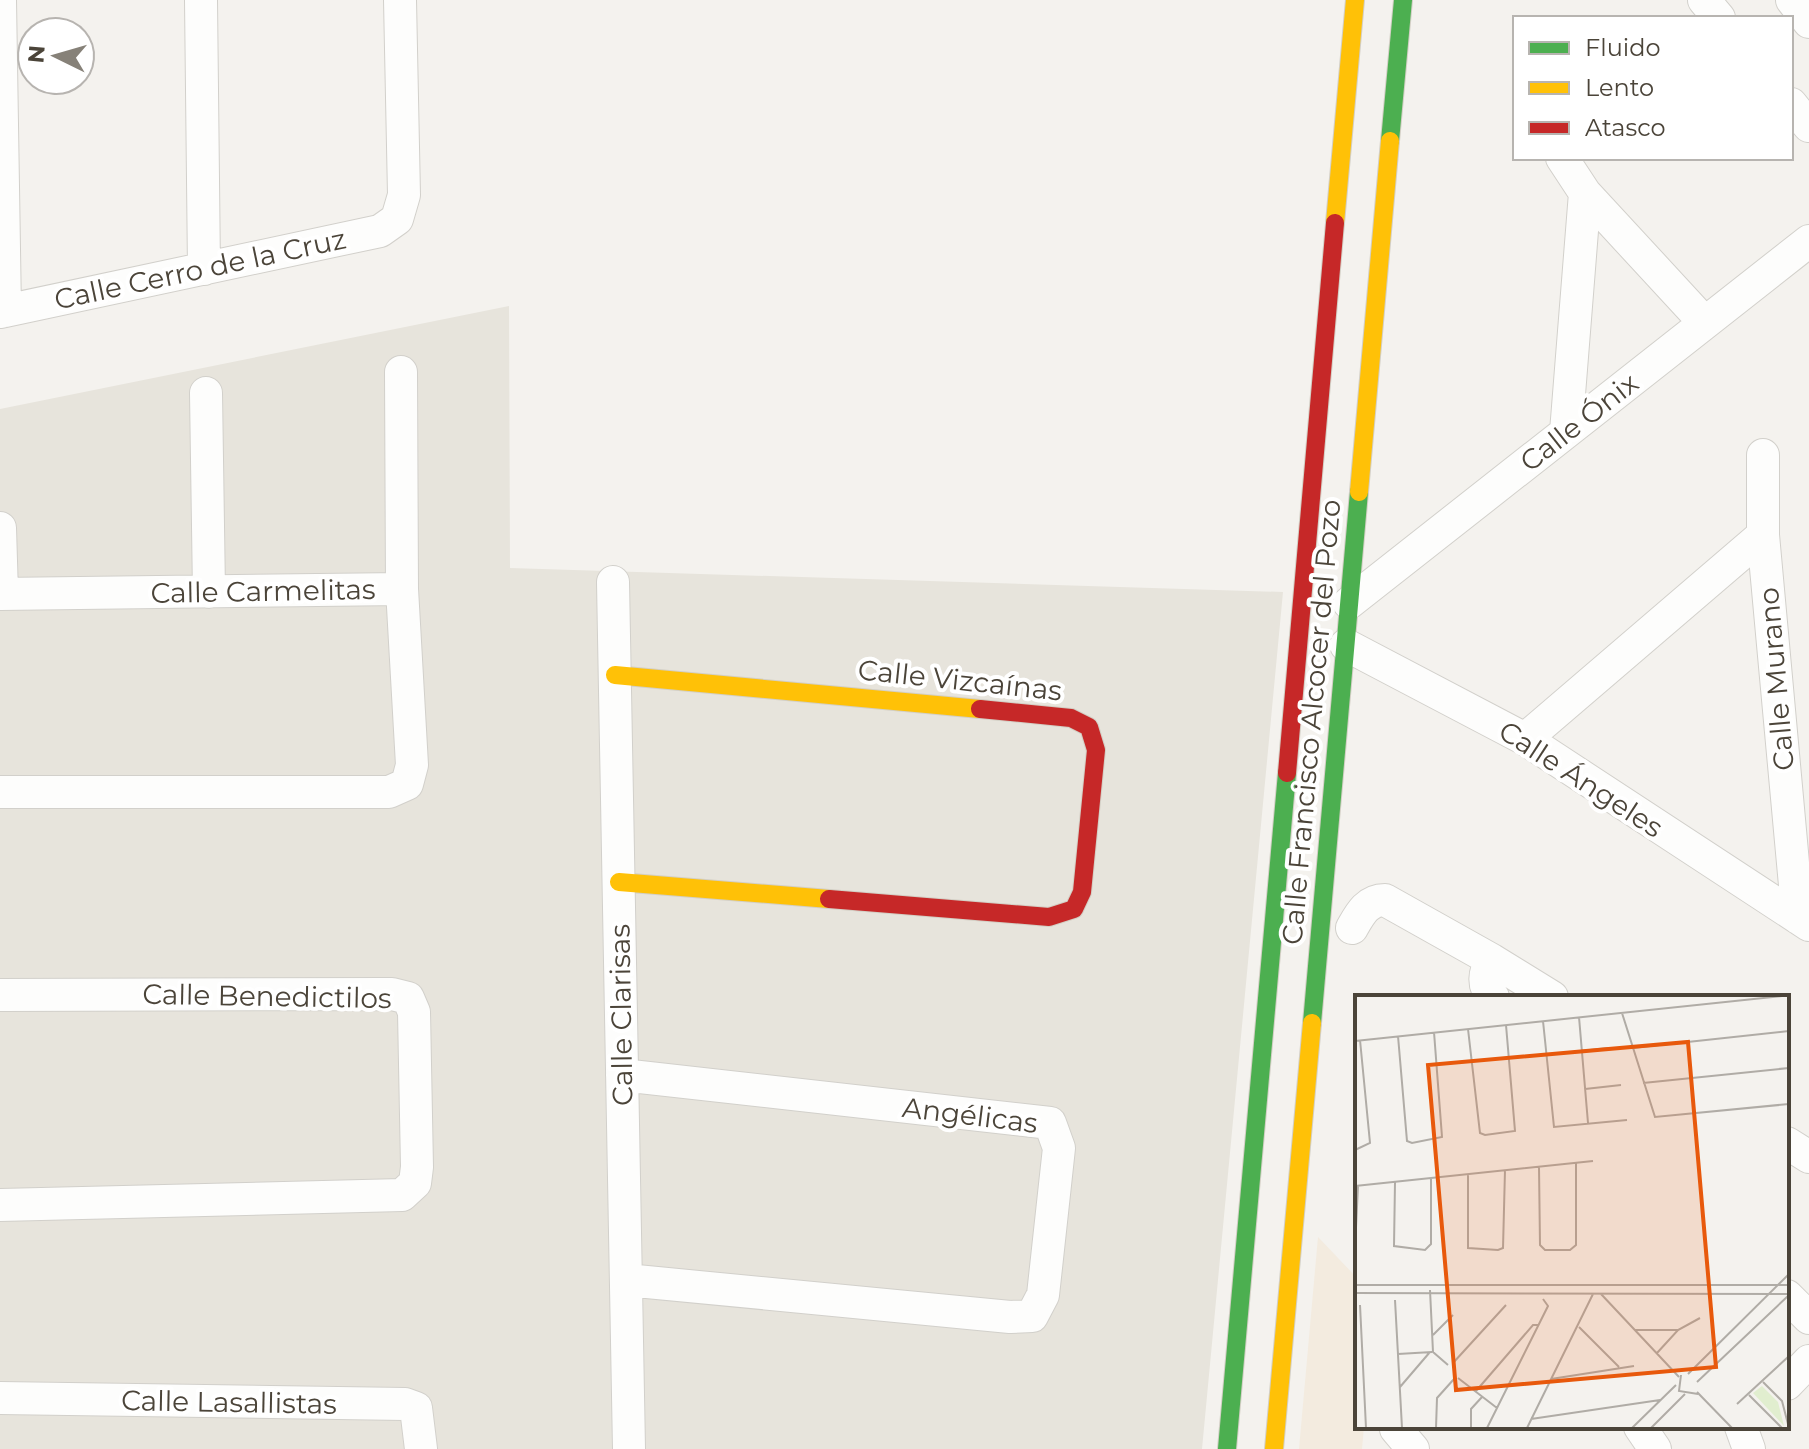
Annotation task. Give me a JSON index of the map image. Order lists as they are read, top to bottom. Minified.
{"streets":{"street":["Calle Cerro de la Cruz","Calle Ónix","Calle Carmelitas","Calle Murano","Calle Vizcaínas","Calle Francisco Alcocer del Pozo","Calle Ángeles","Calle Benedictilos","Calle Clarisas","Angélicas","Calle Lasallistas"]},"crossings":[["Calle Ónix","Calle Francisco Alcocer del Pozo"],["Calle Murano","Calle Ángeles"],["Calle Vizcaínas","Calle Clarisas"],["Calle Francisco Alcocer del Pozo","Calle Ángeles"],["Calle Clarisas","Angélicas"]],"legend":["Fluido","Lento","Atasco"],"north":"left"}
